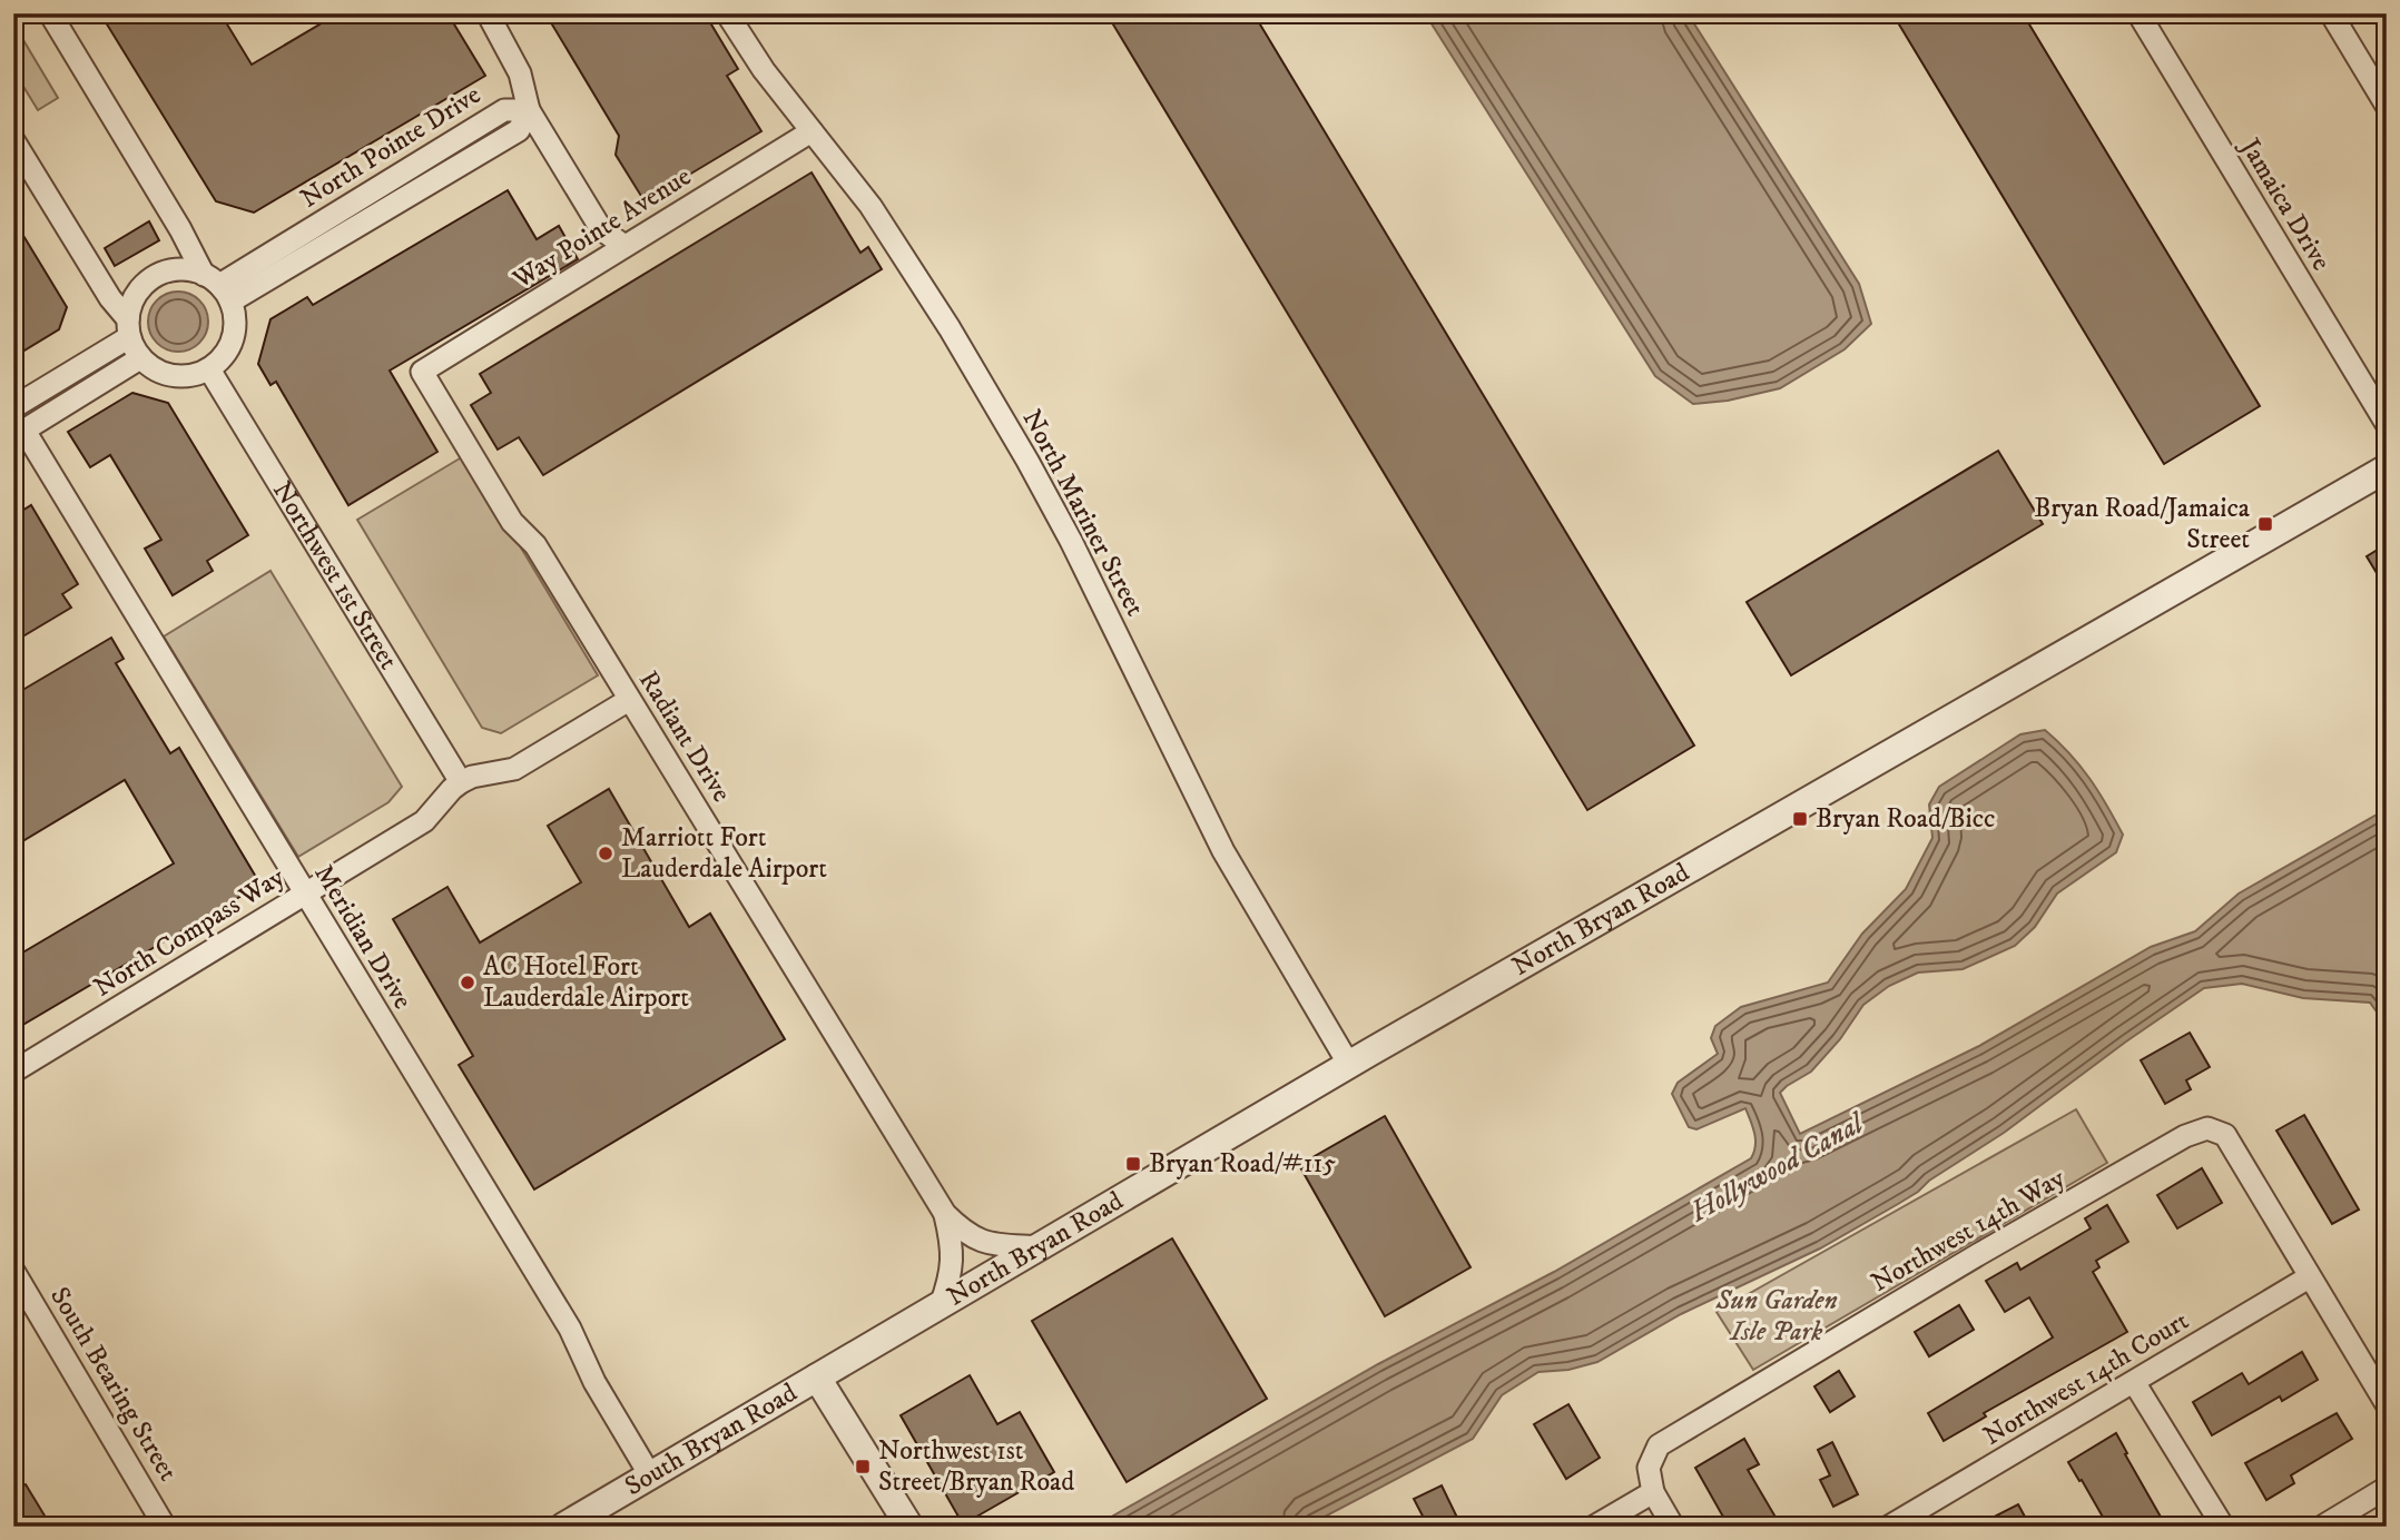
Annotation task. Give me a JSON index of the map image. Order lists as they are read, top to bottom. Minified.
{"streets":{"street":["North Pointe Drive","Jamaica Drive","Way Pointe Avenue","North Mariner Street","Northwest 1st Street","Radiant Drive","North Bryan Road","North Compass Way","Meridian Drive","Northwest 14th Way","Northwest 14th Court","South Bearing Street","South Bryan Road"]},"crossings":[["North Pointe Drive","Northwest 1st Street"],["Way Pointe Avenue","North Mariner Street"],["Way Pointe Avenue","Radiant Drive"],["North Mariner Street","North Bryan Road"],["Northwest 1st Street","North Compass Way"],["Radiant Drive","North Bryan Road"],["North Bryan Road","South Bryan Road"],["North Compass Way","Meridian Drive"],["Meridian Drive","South Bryan Road"],["Northwest 14th Way","Northwest 14th Court"]],"water":["Hollywood Canal"],"parks":["Sun Garden Isle Park"],"places":{"transit":["Bryan Road/Jamaica Street","Bryan Road/Bicc","Bryan Road/#115","Northwest 1st Street/Bryan Road"],"other":["Marriott Fort Lauderdale Airport","AC Hotel Fort Lauderdale Airport"]}}
